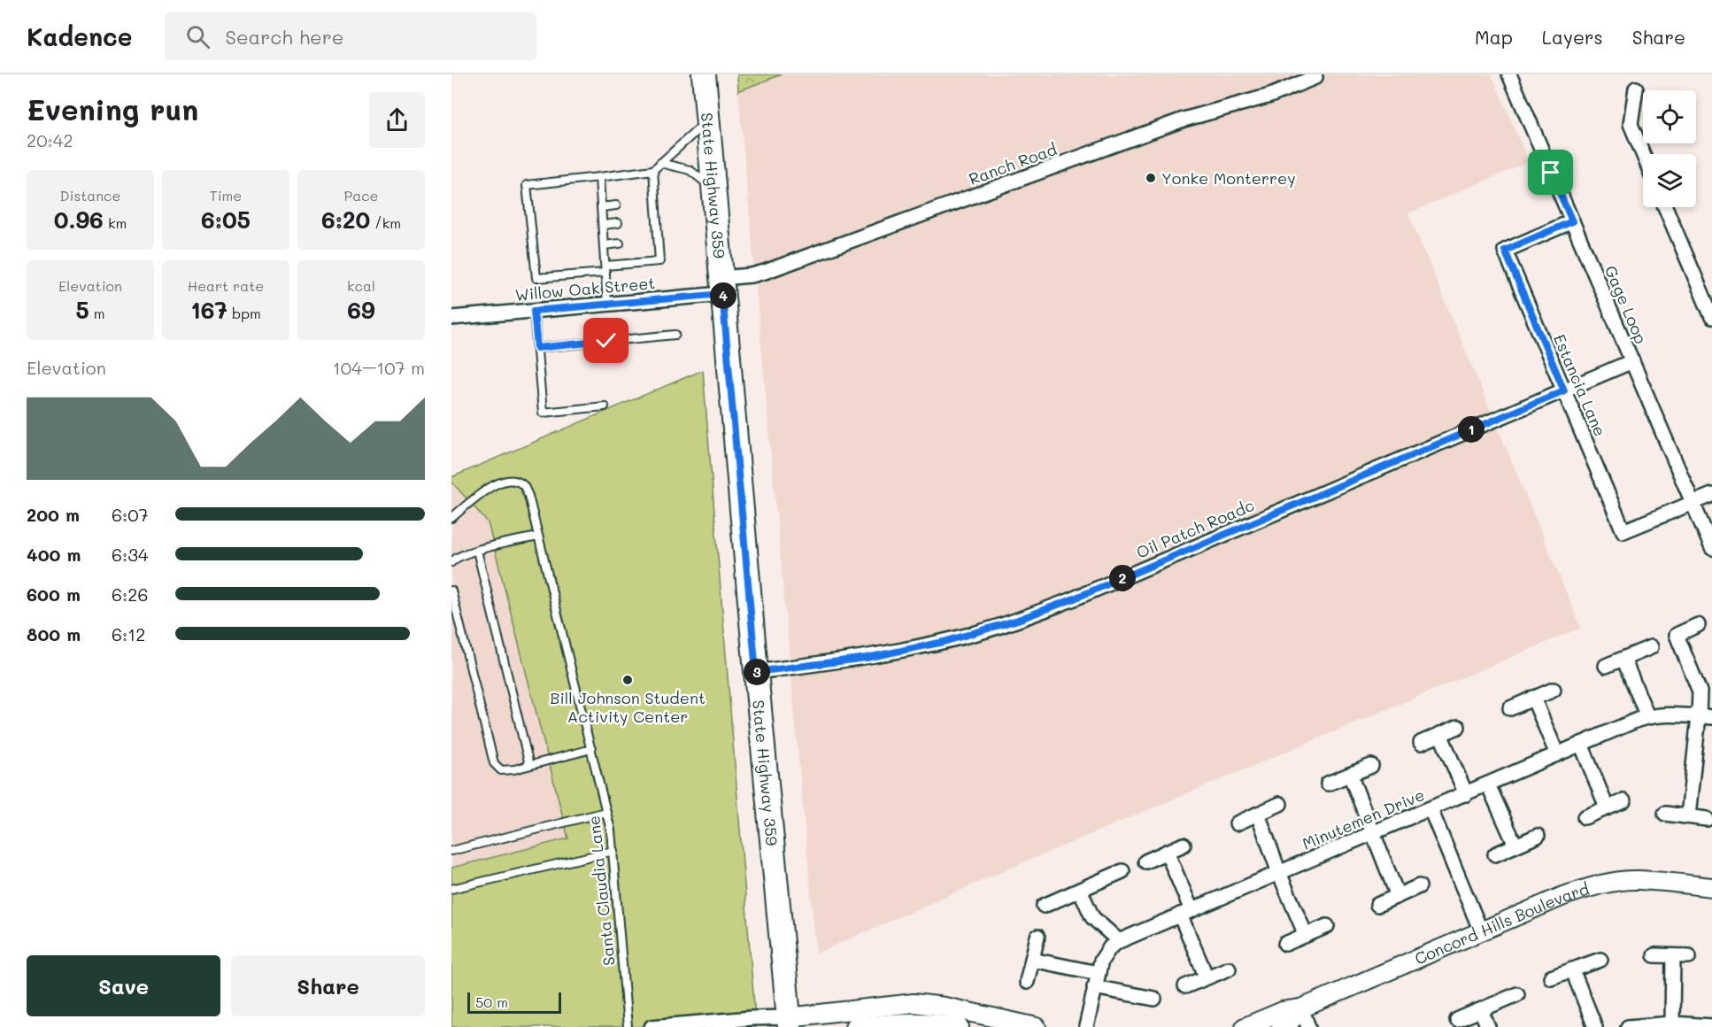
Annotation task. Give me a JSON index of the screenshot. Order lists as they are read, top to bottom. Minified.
{"streets":{"main road":["State Highway 359"],"street":["Ranch Road","Willow Oak Street","Gage Loop","Estancia Lane","Oil Patch Roadc","Minutemen Drive","Concord Hills Boulevard"],"lane":["Santa Claudia Lane"]},"crossings":[["Ranch Road","State Highway 359"],["Ranch Road","Willow Oak Street"],["State Highway 359","Willow Oak Street"],["State Highway 359","Oil Patch Roadc"],["Gage Loop","Estancia Lane"],["Gage Loop","Oil Patch Roadc"],["Estancia Lane","Oil Patch Roadc"]],"places":["Yonke Monterrey","Bill Johnson Student Activity Center"],"scale_bar":"50 m","page":{"header":"Kadence","search":"Search here","nav":["Map","Layers","Share"],"heading":["Evening run","20:42"],"stats":[["Distance","0.96 km"],["Time","6:05"],["Pace","6:20 /km"],["Elevation","5 m"],["Heart rate","167 bpm"],["kcal","69"]],"pins":["4","1","2","3"],"chart":["Elevation","104–107 m"],"list":[{"name":"200 m","note":"6:07"},{"name":"400 m","note":"6:34"},{"name":"600 m","note":"6:26"},{"name":"800 m","note":"6:12"}],"buttons":["Save","Share"],"scale":"50 m"}}
